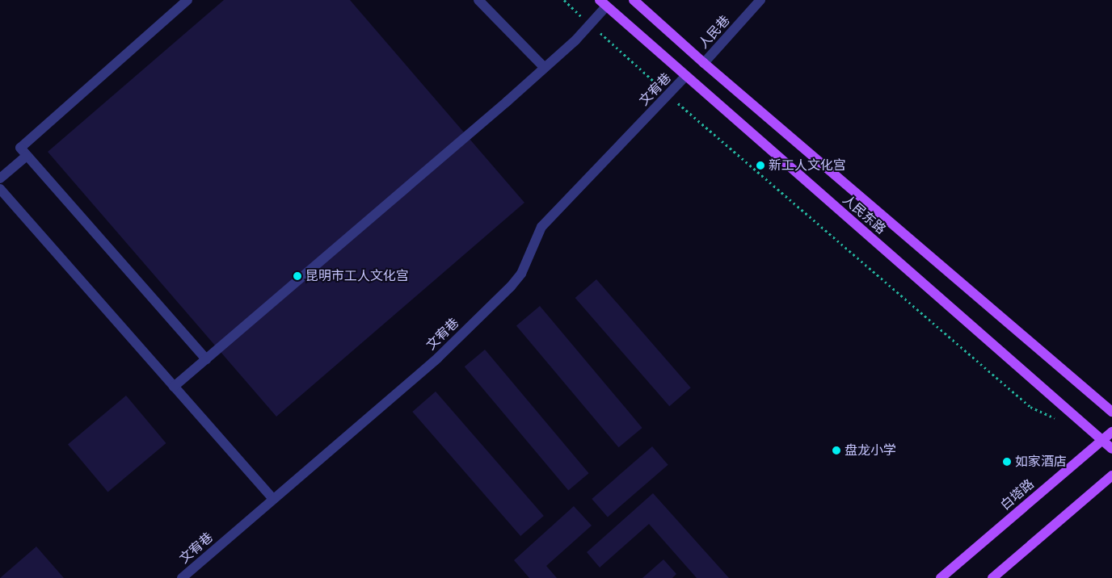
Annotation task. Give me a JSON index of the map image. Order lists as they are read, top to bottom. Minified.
{"streets":{"main road":["人民东路","白塔路"],"street":["人民巷","文宥巷"]},"crossings":[["人民巷","人民东路"],["文宥巷","人民东路"],["人民东路","白塔路"]],"places":["新工人文化宫","昆明市工人文化宫","盘龙小学","如家酒店"]}
